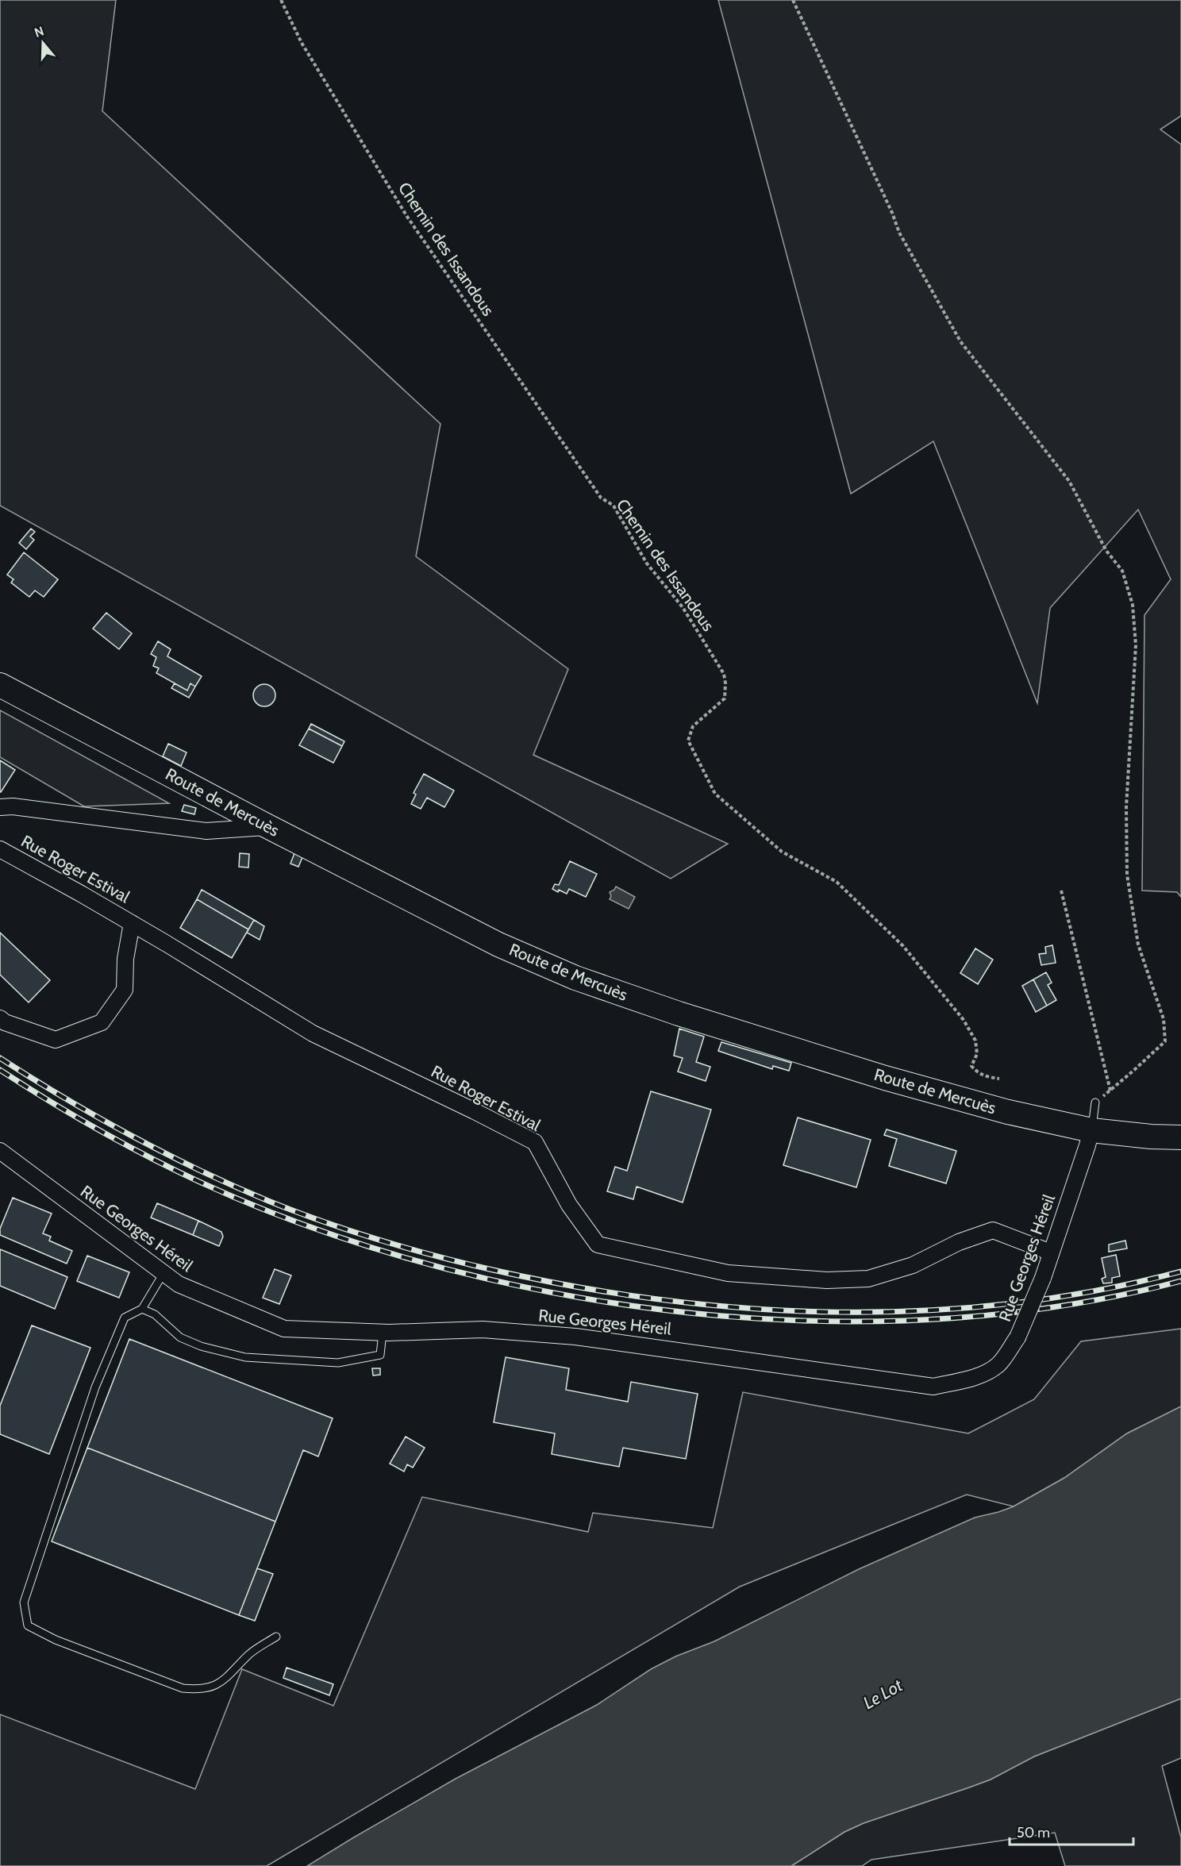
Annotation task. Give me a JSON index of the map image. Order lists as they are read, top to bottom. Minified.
{"streets":{"main road":["Route de Mercuès"],"street":["Rue Roger Estival","Rue Georges Héreil"],"path":["Chemin des Issandous"]},"crossings":[["Route de Mercuès","Rue Georges Héreil"],["Rue Roger Estival","Rue Georges Héreil"]],"water":["Le Lot"],"scale_bar":"50 m","north":"top"}
